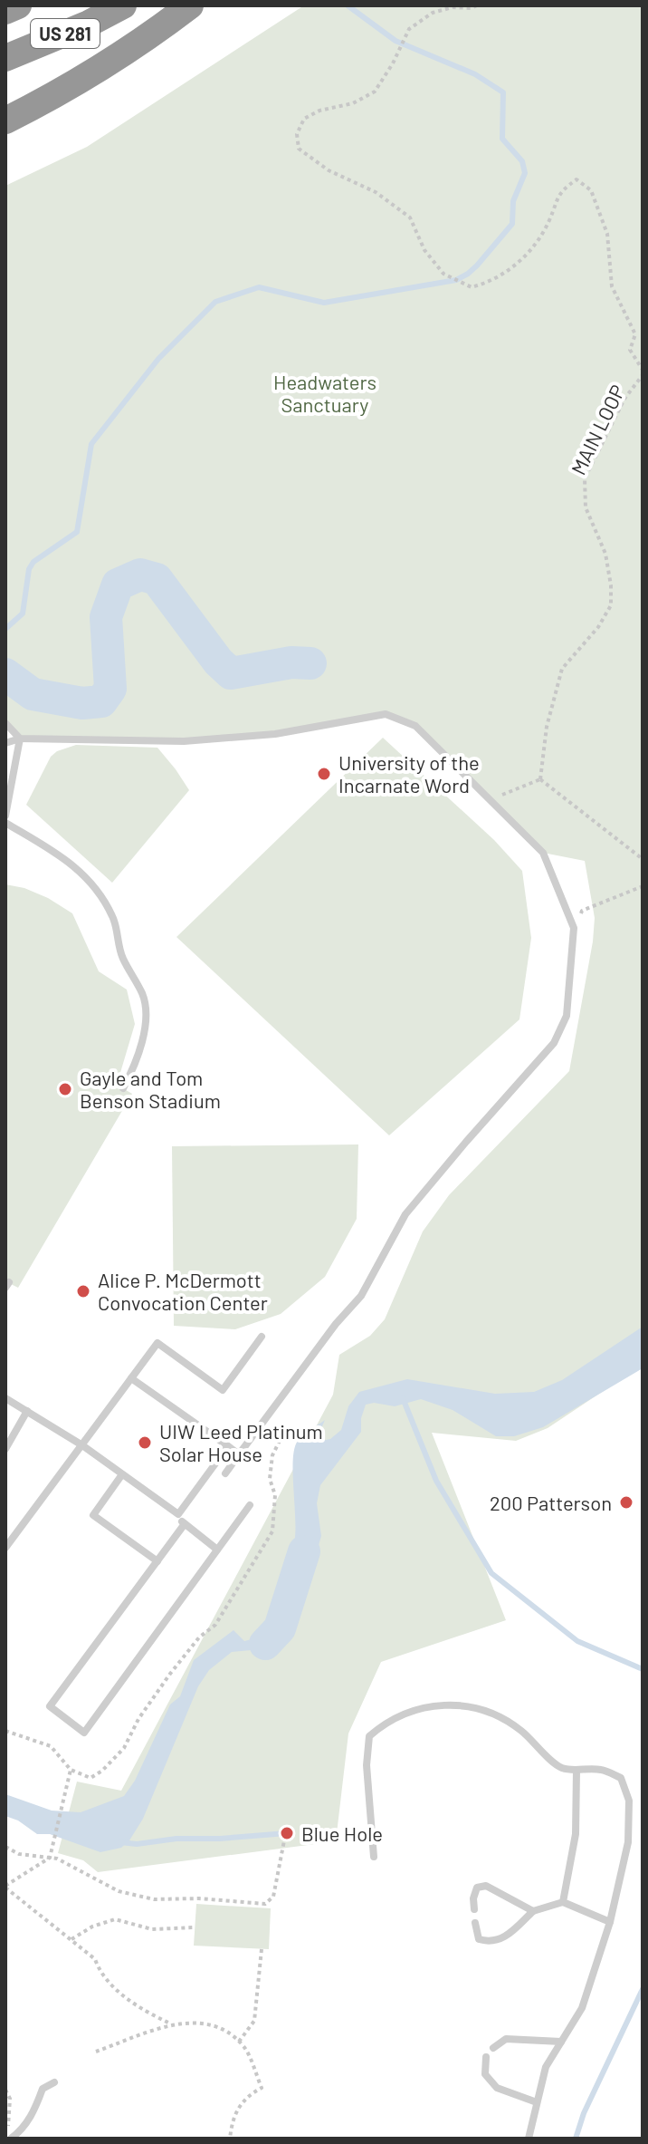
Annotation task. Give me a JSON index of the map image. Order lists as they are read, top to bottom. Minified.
{"streets":{"highway":["US 281"],"path":["MAIN LOOP"]},"parks":["Headwaters Sanctuary"],"places":["University of the Incarnate Word","Gayle and Tom Benson Stadium","Alice P. McDermott Convocation Center","UIW Leed Platinum Solar House","200 Patterson","Blue Hole"]}
